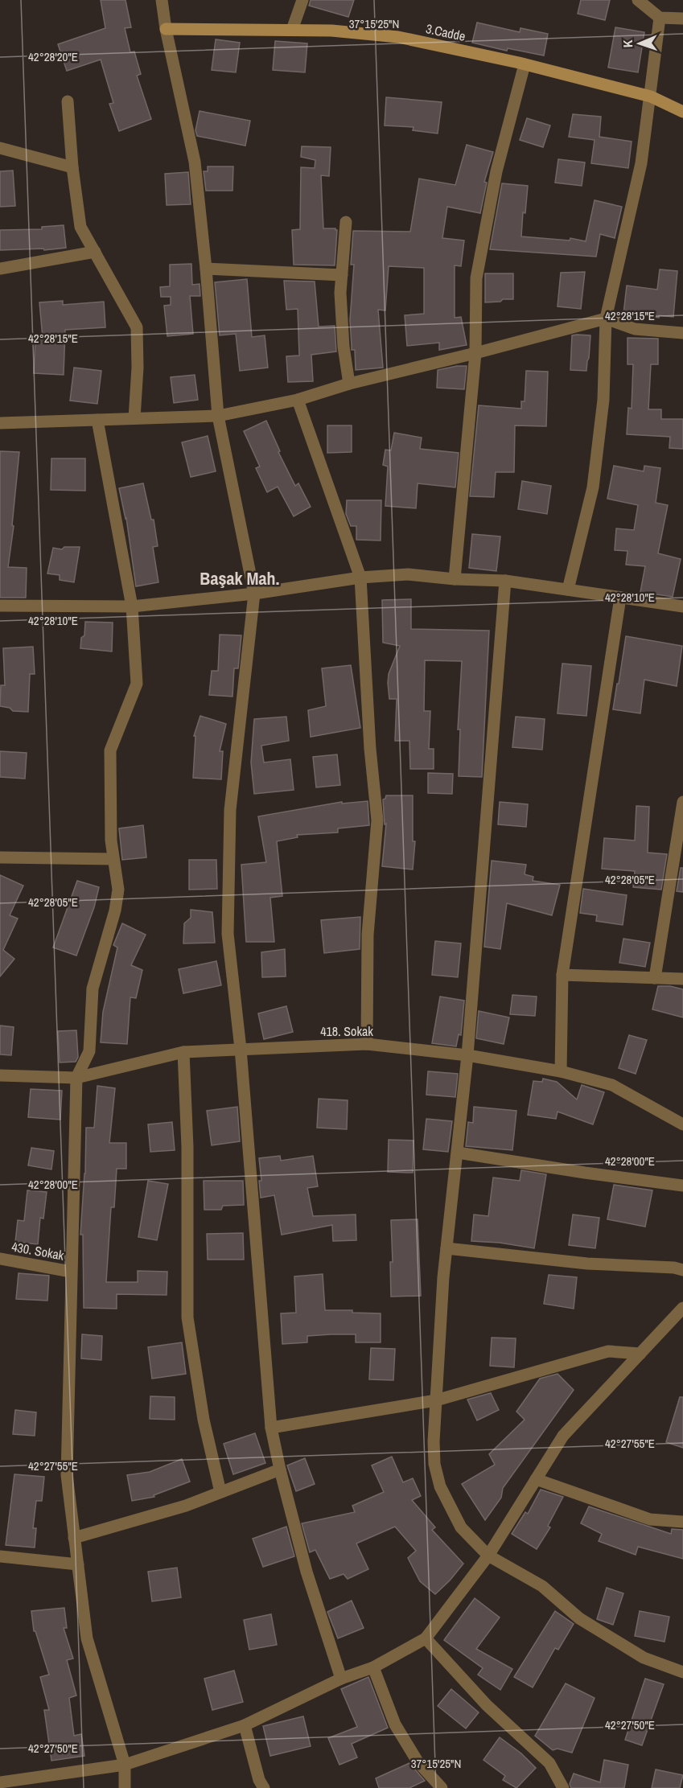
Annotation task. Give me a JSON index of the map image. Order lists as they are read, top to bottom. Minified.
{"streets":{"street":["3.Cadde","418. Sokak","430. Sokak"]},"districts":["Başak Mah."],"north":"left","coordinates":["37°15'25\"N","42°28'20\"E","42°28'15\"E","42°28'10\"E","42°28'05\"E","42°28'00\"E","42°27'55\"E","42°27'50\"E"]}
